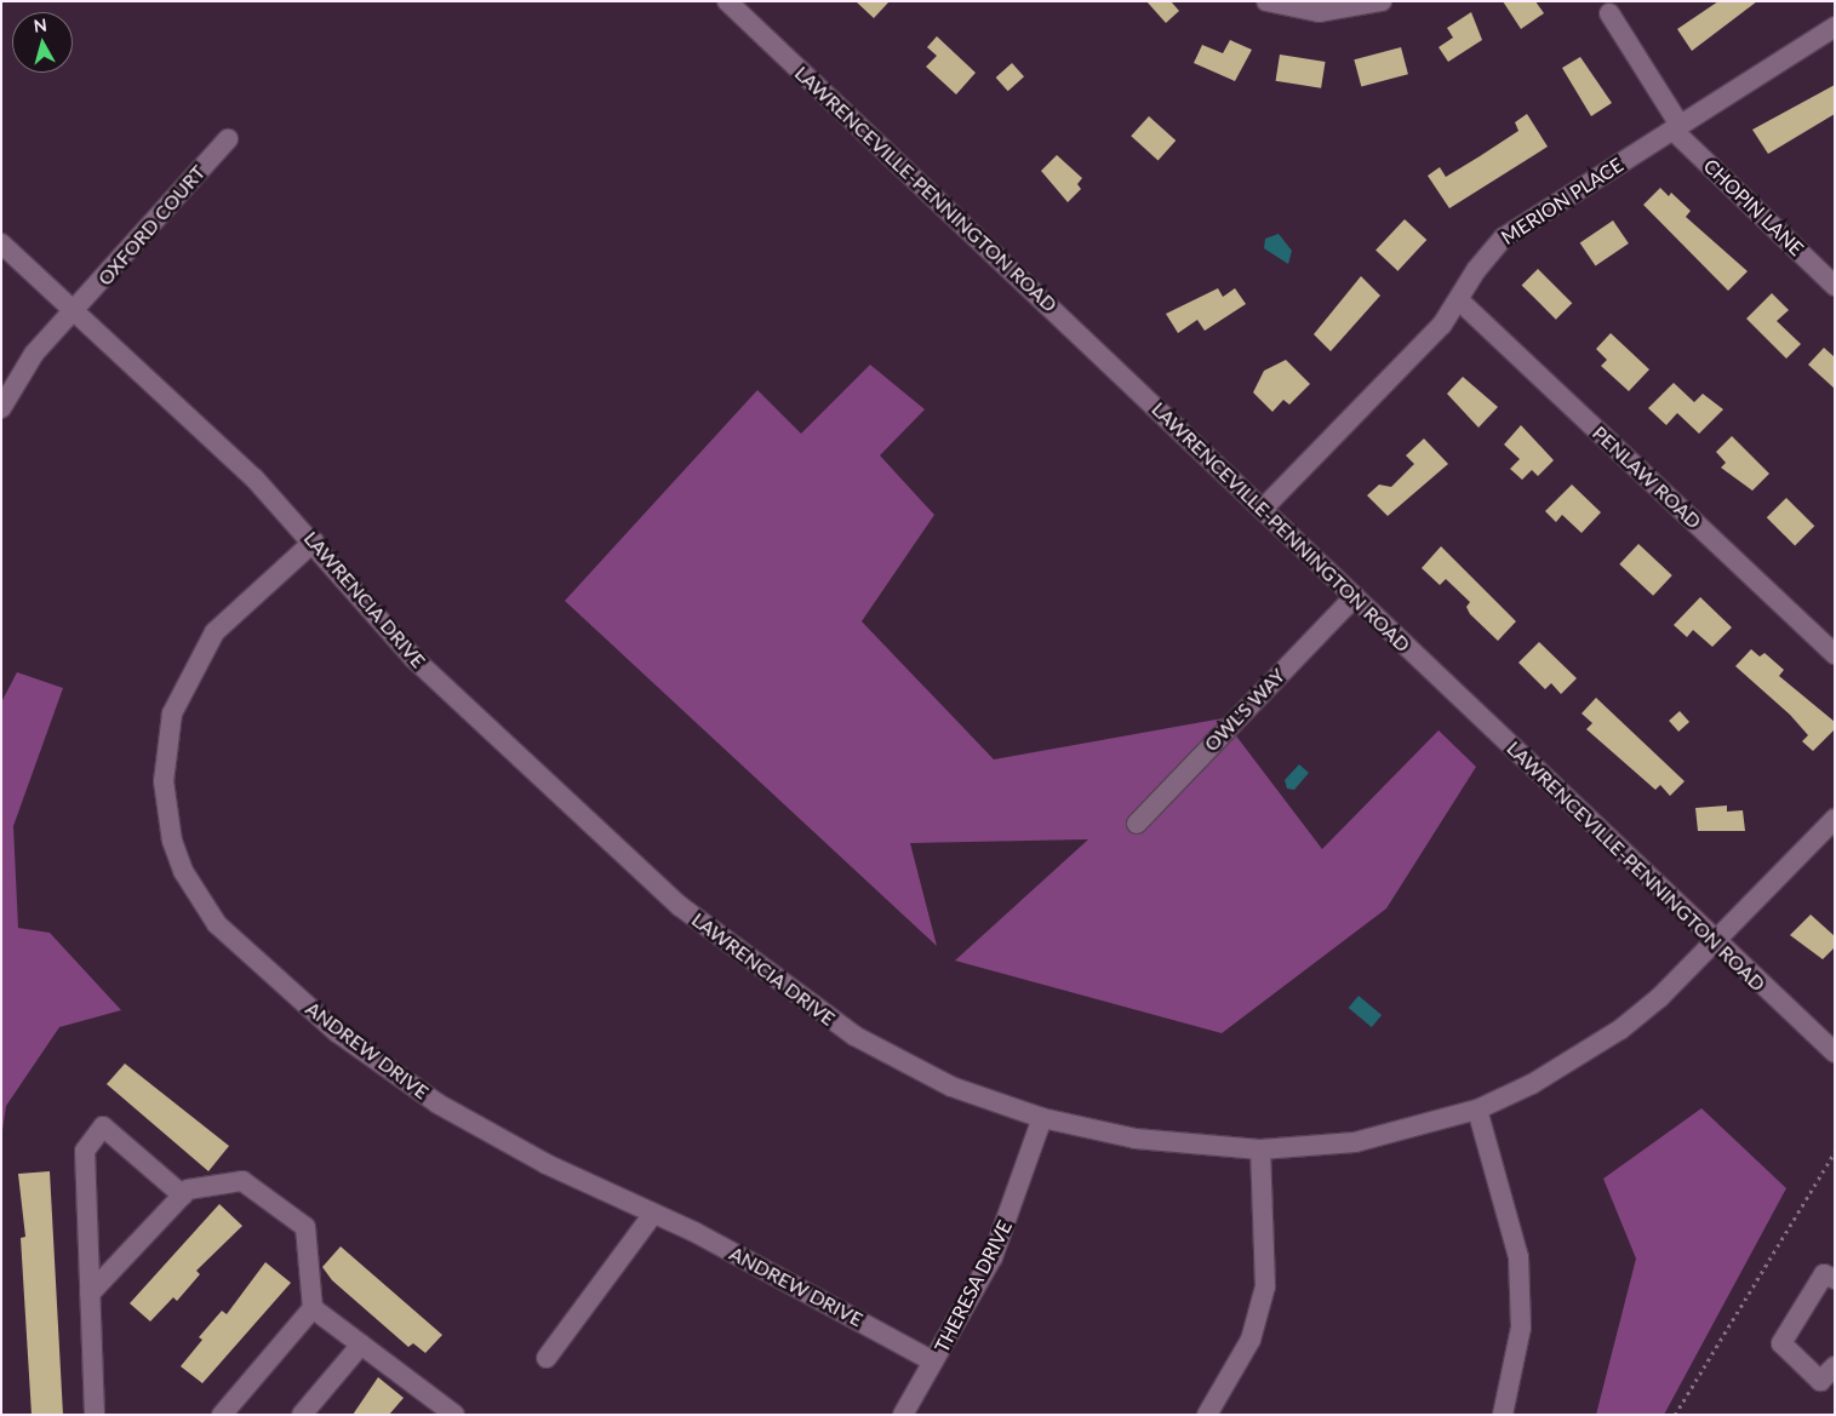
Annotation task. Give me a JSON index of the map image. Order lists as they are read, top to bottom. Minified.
{"streets":{"street":["LAWRENCEVILLE-PENNINGTON ROAD","MERION PLACE","CHOPIN LANE","OXFORD COURT","PENLAW ROAD","LAWRENCIA DRIVE","OWL'S WAY","ANDREW DRIVE","THERESA DRIVE"]},"crossings":[["LAWRENCEVILLE-PENNINGTON ROAD","MERION PLACE"],["LAWRENCEVILLE-PENNINGTON ROAD","LAWRENCIA DRIVE"],["LAWRENCEVILLE-PENNINGTON ROAD","OWL'S WAY"],["MERION PLACE","CHOPIN LANE"],["MERION PLACE","PENLAW ROAD"],["OXFORD COURT","LAWRENCIA DRIVE"],["LAWRENCIA DRIVE","ANDREW DRIVE"],["LAWRENCIA DRIVE","THERESA DRIVE"],["ANDREW DRIVE","THERESA DRIVE"]],"north":"top"}
